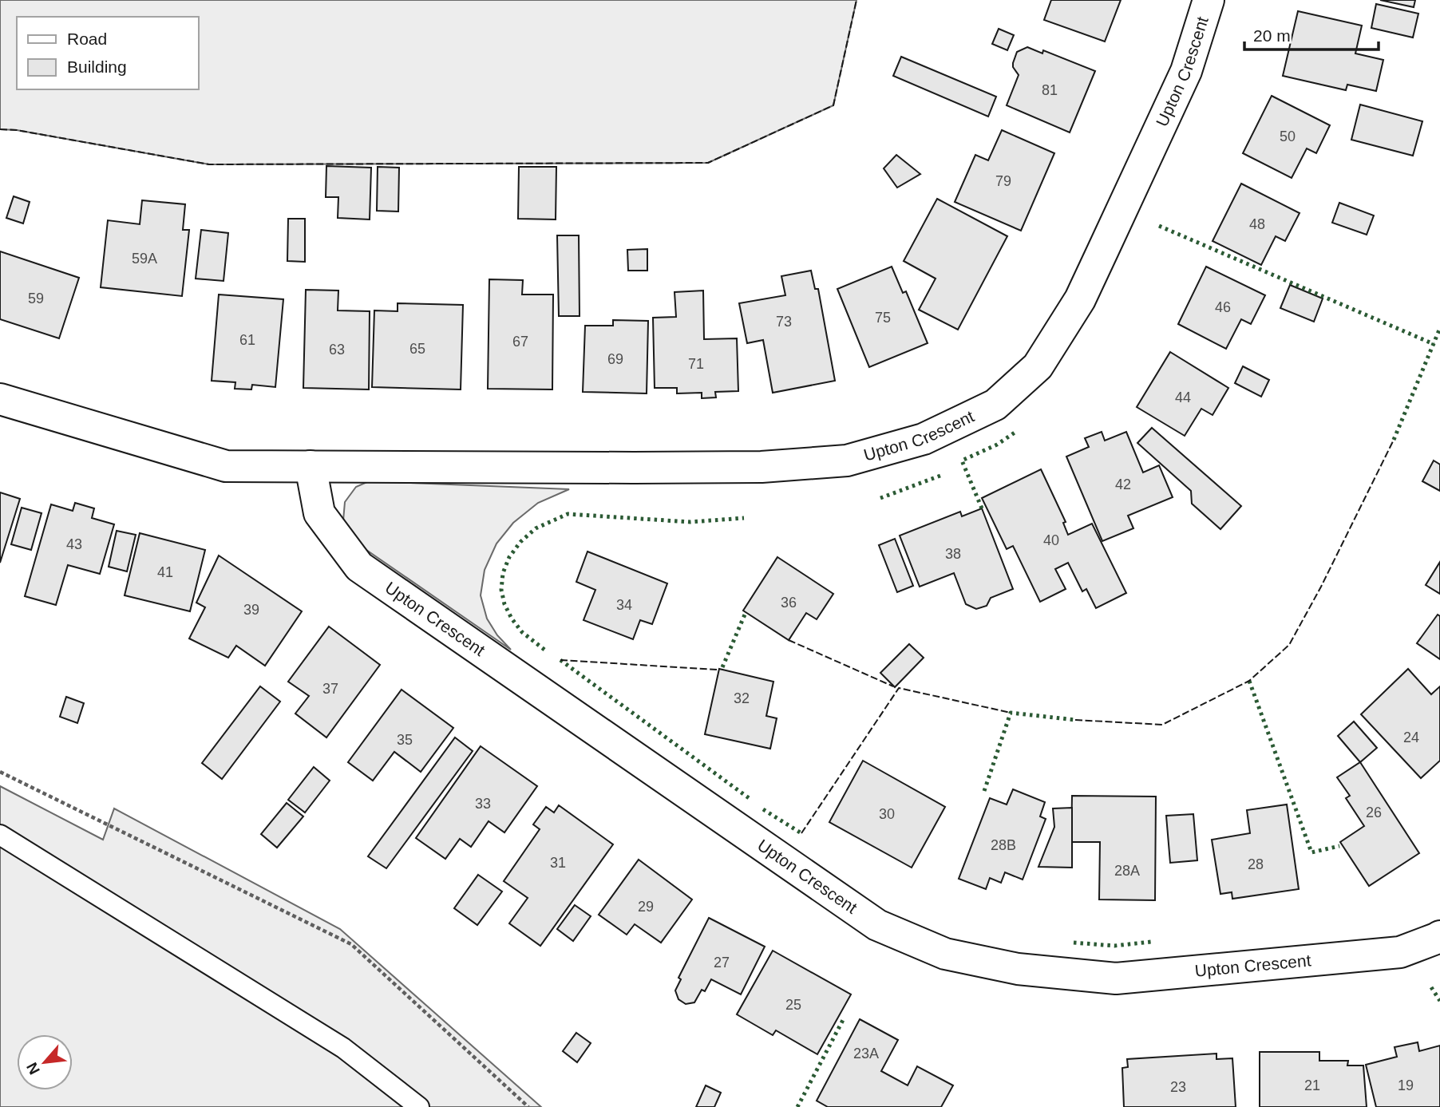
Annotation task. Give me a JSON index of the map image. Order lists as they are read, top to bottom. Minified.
{"streets":{"street":["Upton Crescent"]},"house_numbers":["81","50","79","48","59A","59","46","75","73","61","67","65","63","69","71","44","42","40","43","38","41","36","34","39","37","32","24","35","33","26","30","28B","31","28","28A","29","27","25","23A","21","19","23"],"legend":["Road","Building"],"scale_bar":"20 m","north":"bottom left"}
